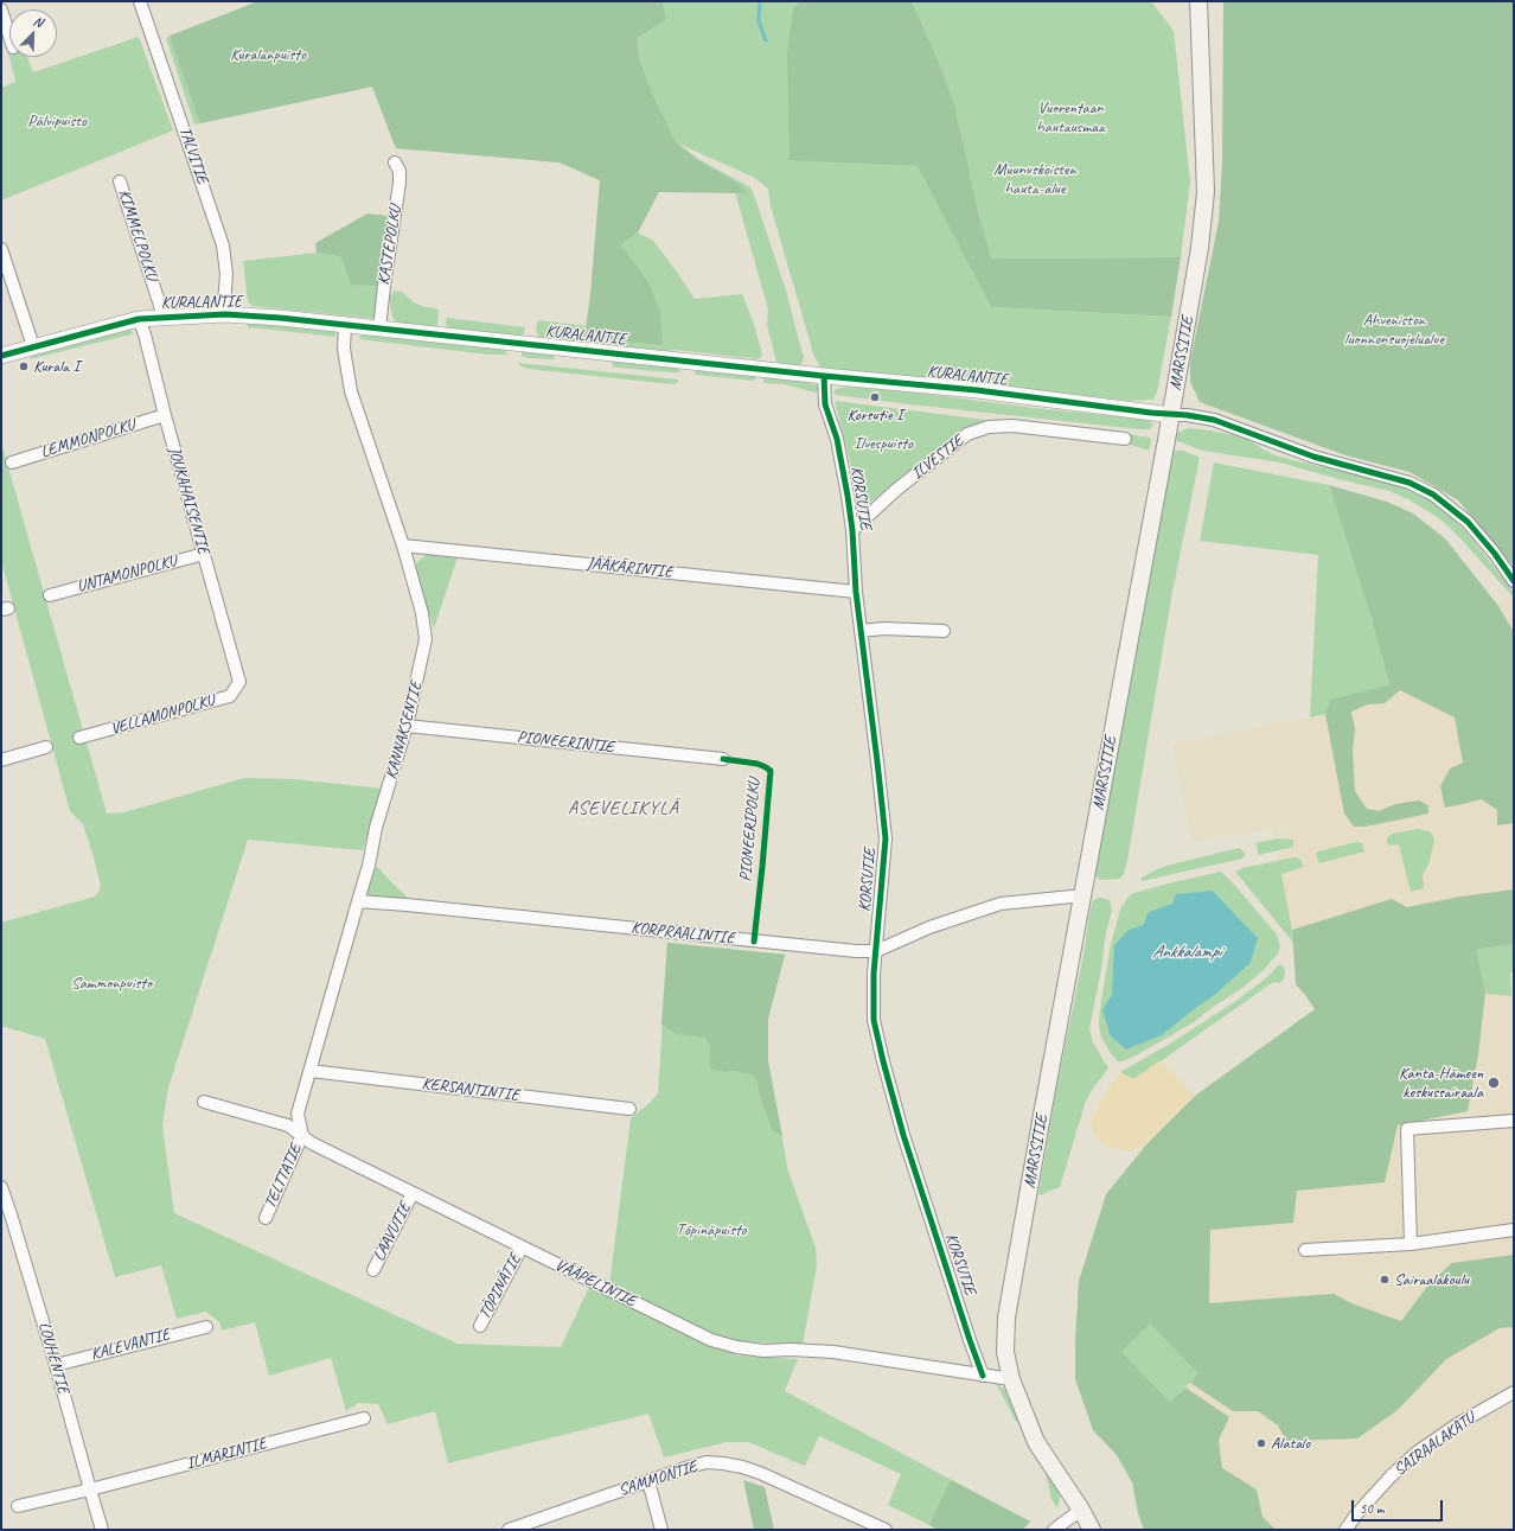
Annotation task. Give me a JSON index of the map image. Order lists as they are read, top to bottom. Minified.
{"streets":{"main road":["MARSSITIE"],"street":["TALVITIE","KIMMELPOLKU","KASTEPOLKU","KURALANTIE","LEMMONPOLKU","ILVESTIE","KORSUTIE","JOUKAHAISENTIE","JÄÄKÄRINTIE","UNTAMONPOLKU","VELLAMONPOLKU","KANNAKSENTIE","PIONEERINTIE","KORPRAALINTIE","KERSANTINTIE","TELTTATIE","LAAVUTIE","VÄÄPELINTIE","TÖPINÄTIE","KALEVANTIE","LOUHENTIE","SAIRAALAKATU","ILMARINTIE","SAMMONTIE"],"cycle path":["PIONEERIPOLKU"]},"crossings":[["TALVITIE","KURALANTIE"],["KIMMELPOLKU","KURALANTIE"],["KASTEPOLKU","KURALANTIE"],["KURALANTIE","MARSSITIE"],["KURALANTIE","KORSUTIE"],["KURALANTIE","JOUKAHAISENTIE"],["KURALANTIE","KANNAKSENTIE"],["MARSSITIE","KORPRAALINTIE"],["MARSSITIE","VÄÄPELINTIE"],["LEMMONPOLKU","JOUKAHAISENTIE"],["ILVESTIE","KORSUTIE"],["KORSUTIE","JÄÄKÄRINTIE"],["KORSUTIE","KORPRAALINTIE"],["KORSUTIE","VÄÄPELINTIE"],["JOUKAHAISENTIE","UNTAMONPOLKU"],["JOUKAHAISENTIE","VELLAMONPOLKU"],["JÄÄKÄRINTIE","KANNAKSENTIE"],["KANNAKSENTIE","PIONEERINTIE"],["KANNAKSENTIE","KORPRAALINTIE"],["KANNAKSENTIE","KERSANTINTIE"],["KANNAKSENTIE","TELTTATIE"],["KANNAKSENTIE","VÄÄPELINTIE"],["TELTTATIE","VÄÄPELINTIE"],["LAAVUTIE","VÄÄPELINTIE"],["VÄÄPELINTIE","TÖPINÄTIE"],["KALEVANTIE","LOUHENTIE"],["LOUHENTIE","ILMARINTIE"]],"districts":["ASEVELIKYLÄ"],"water":["Ankkalampi"],"parks":["Kuralanpuisto","Vuorentaan hautausmaa","Pälvipuisto","Muunuskoisten hauta-alue","Ahveniston luonnonsuojelualue","Ilvespuisto","Sammonpuisto","Töpinäpuisto"],"places":["Kurala I","Korsutie I","Kanta-Hämeen keskussairaala","Sairaalakoulu","Alatalo"],"scale_bar":"50 m","north":"top right"}
